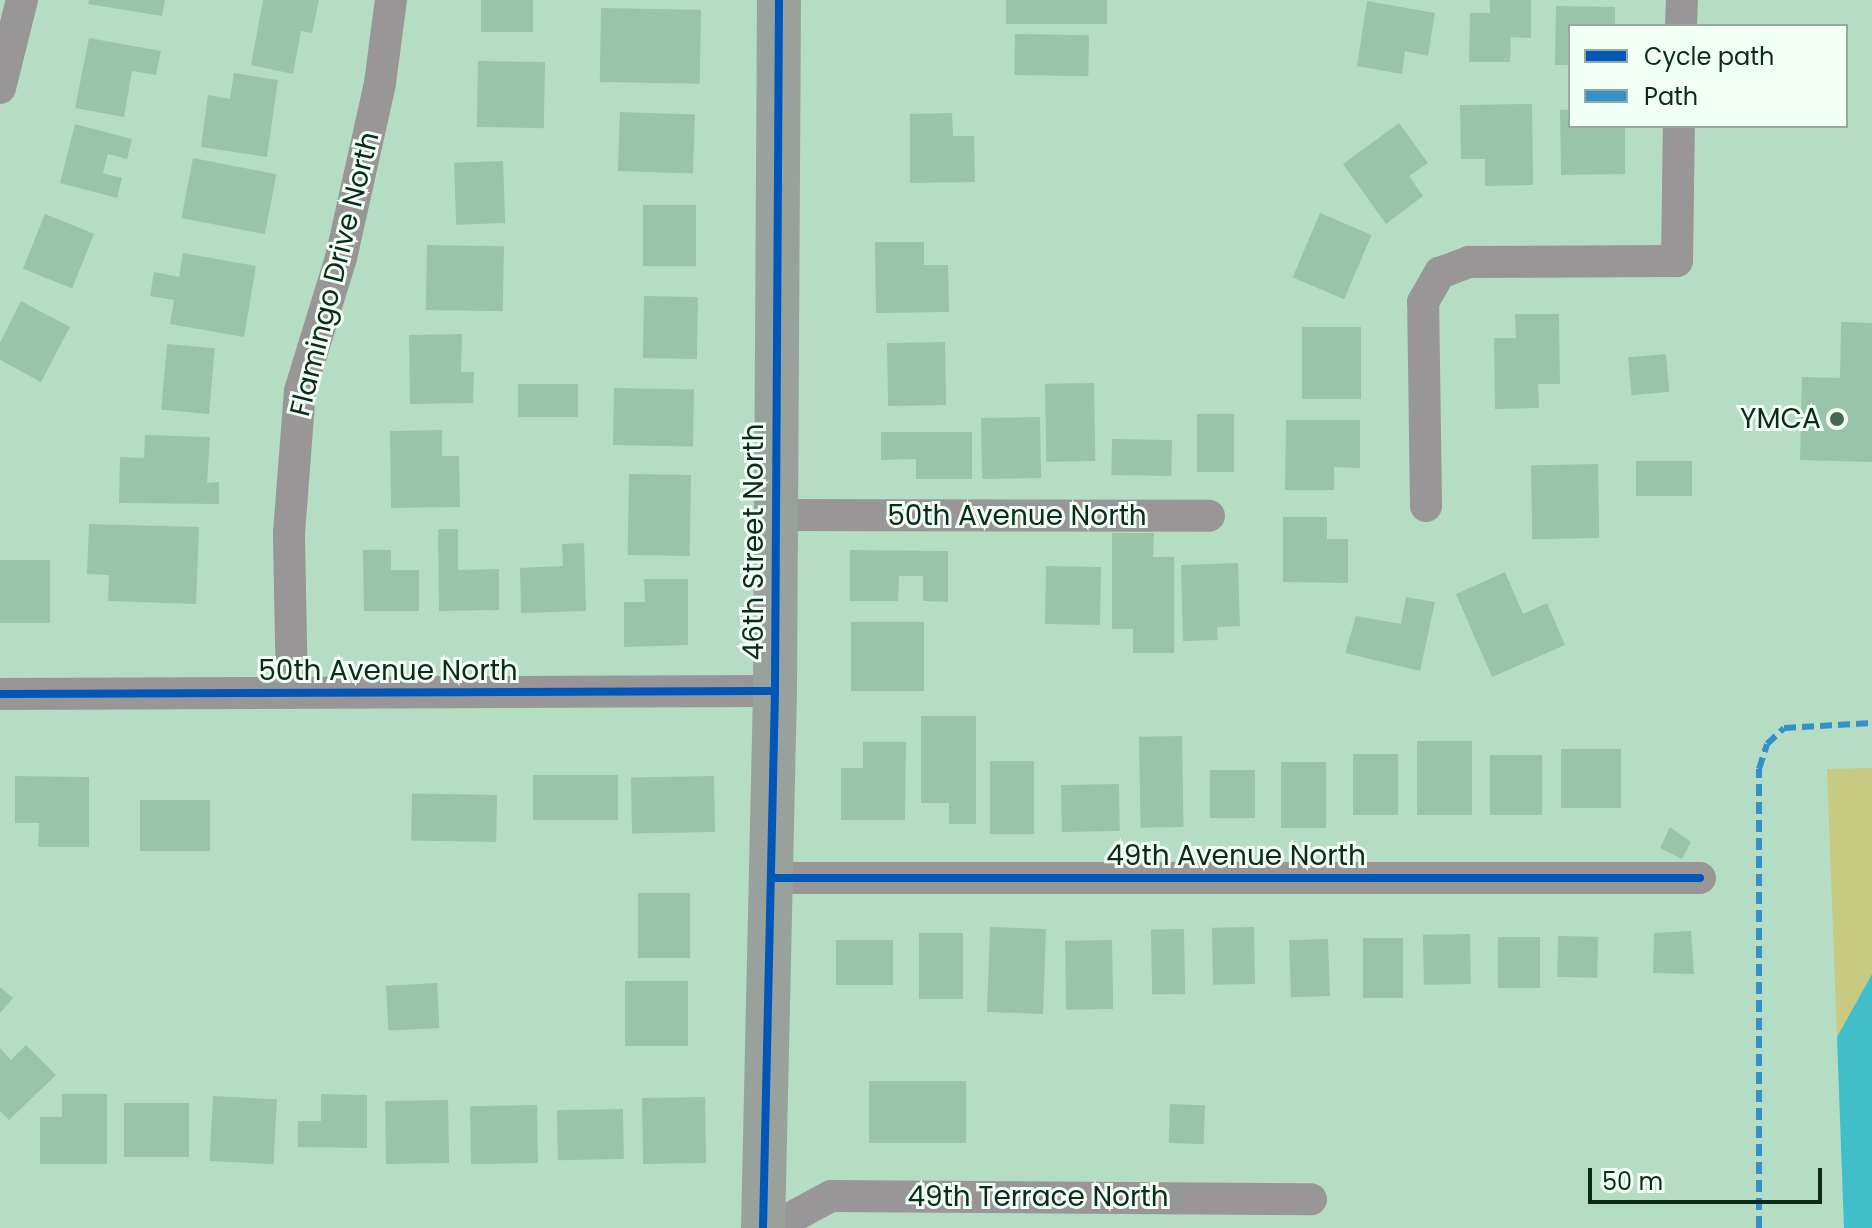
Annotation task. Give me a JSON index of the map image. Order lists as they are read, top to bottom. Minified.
{"streets":{"street":["Flamingo Drive North","50th Avenue North","46th Street North","49th Avenue North","49th Terrace North"]},"crossings":[["Flamingo Drive North","50th Avenue North"],["50th Avenue North","46th Street North"],["46th Street North","49th Avenue North"]],"places":["YMCA"],"legend":["Cycle path","Path"],"scale_bar":"50 m"}
